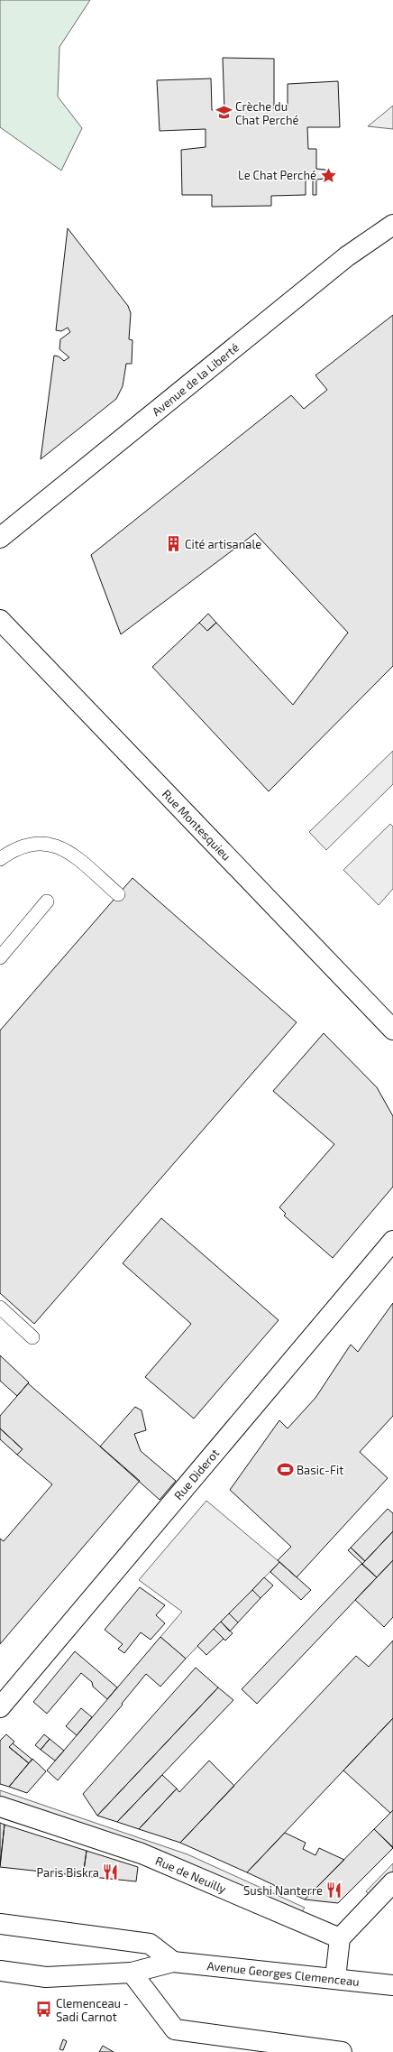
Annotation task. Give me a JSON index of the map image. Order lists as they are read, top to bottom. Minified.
{"streets":{"street":["Avenue de la Liberté","Rue Montesquieu","Rue Diderot","Rue de Neuilly","Avenue Georges Clemenceau"]},"places":{"school or university":["Crèche du Chat Perché"],"place":["Le Chat Perché"],"building":["Cité artisanale"],"sports":["Basic-Fit"],"restaurant":["Paris Biskra","Sushi Nanterre"],"bus stop":["Clemenceau - Sadi Carnot"]}}
